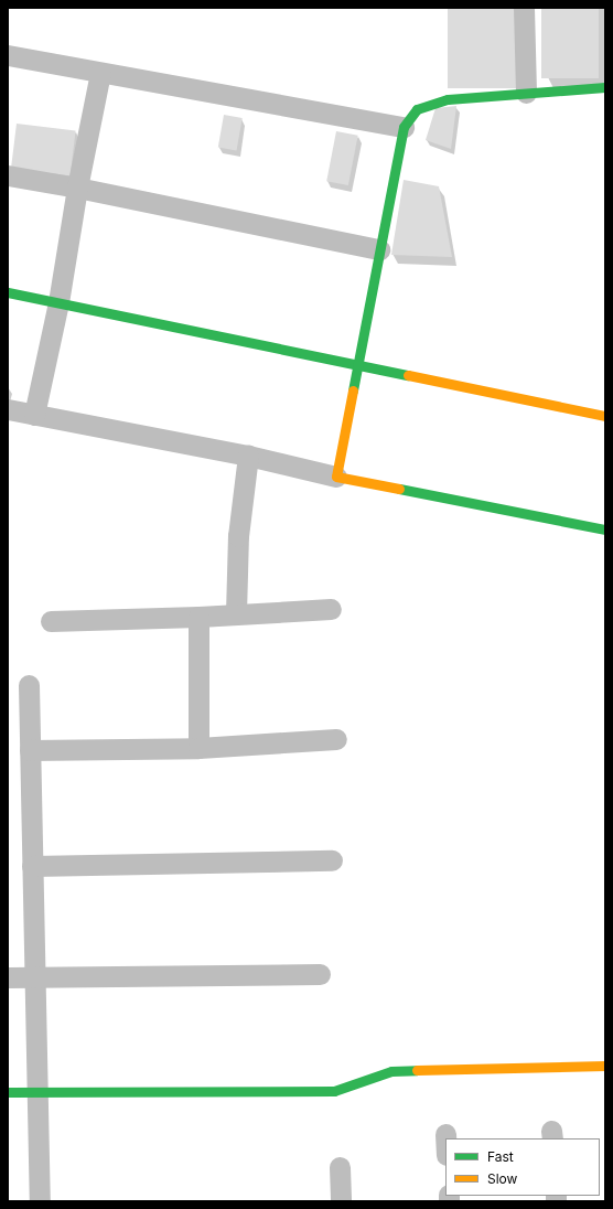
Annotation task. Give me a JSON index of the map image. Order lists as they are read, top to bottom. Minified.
{"legend":["Fast","Slow"]}
